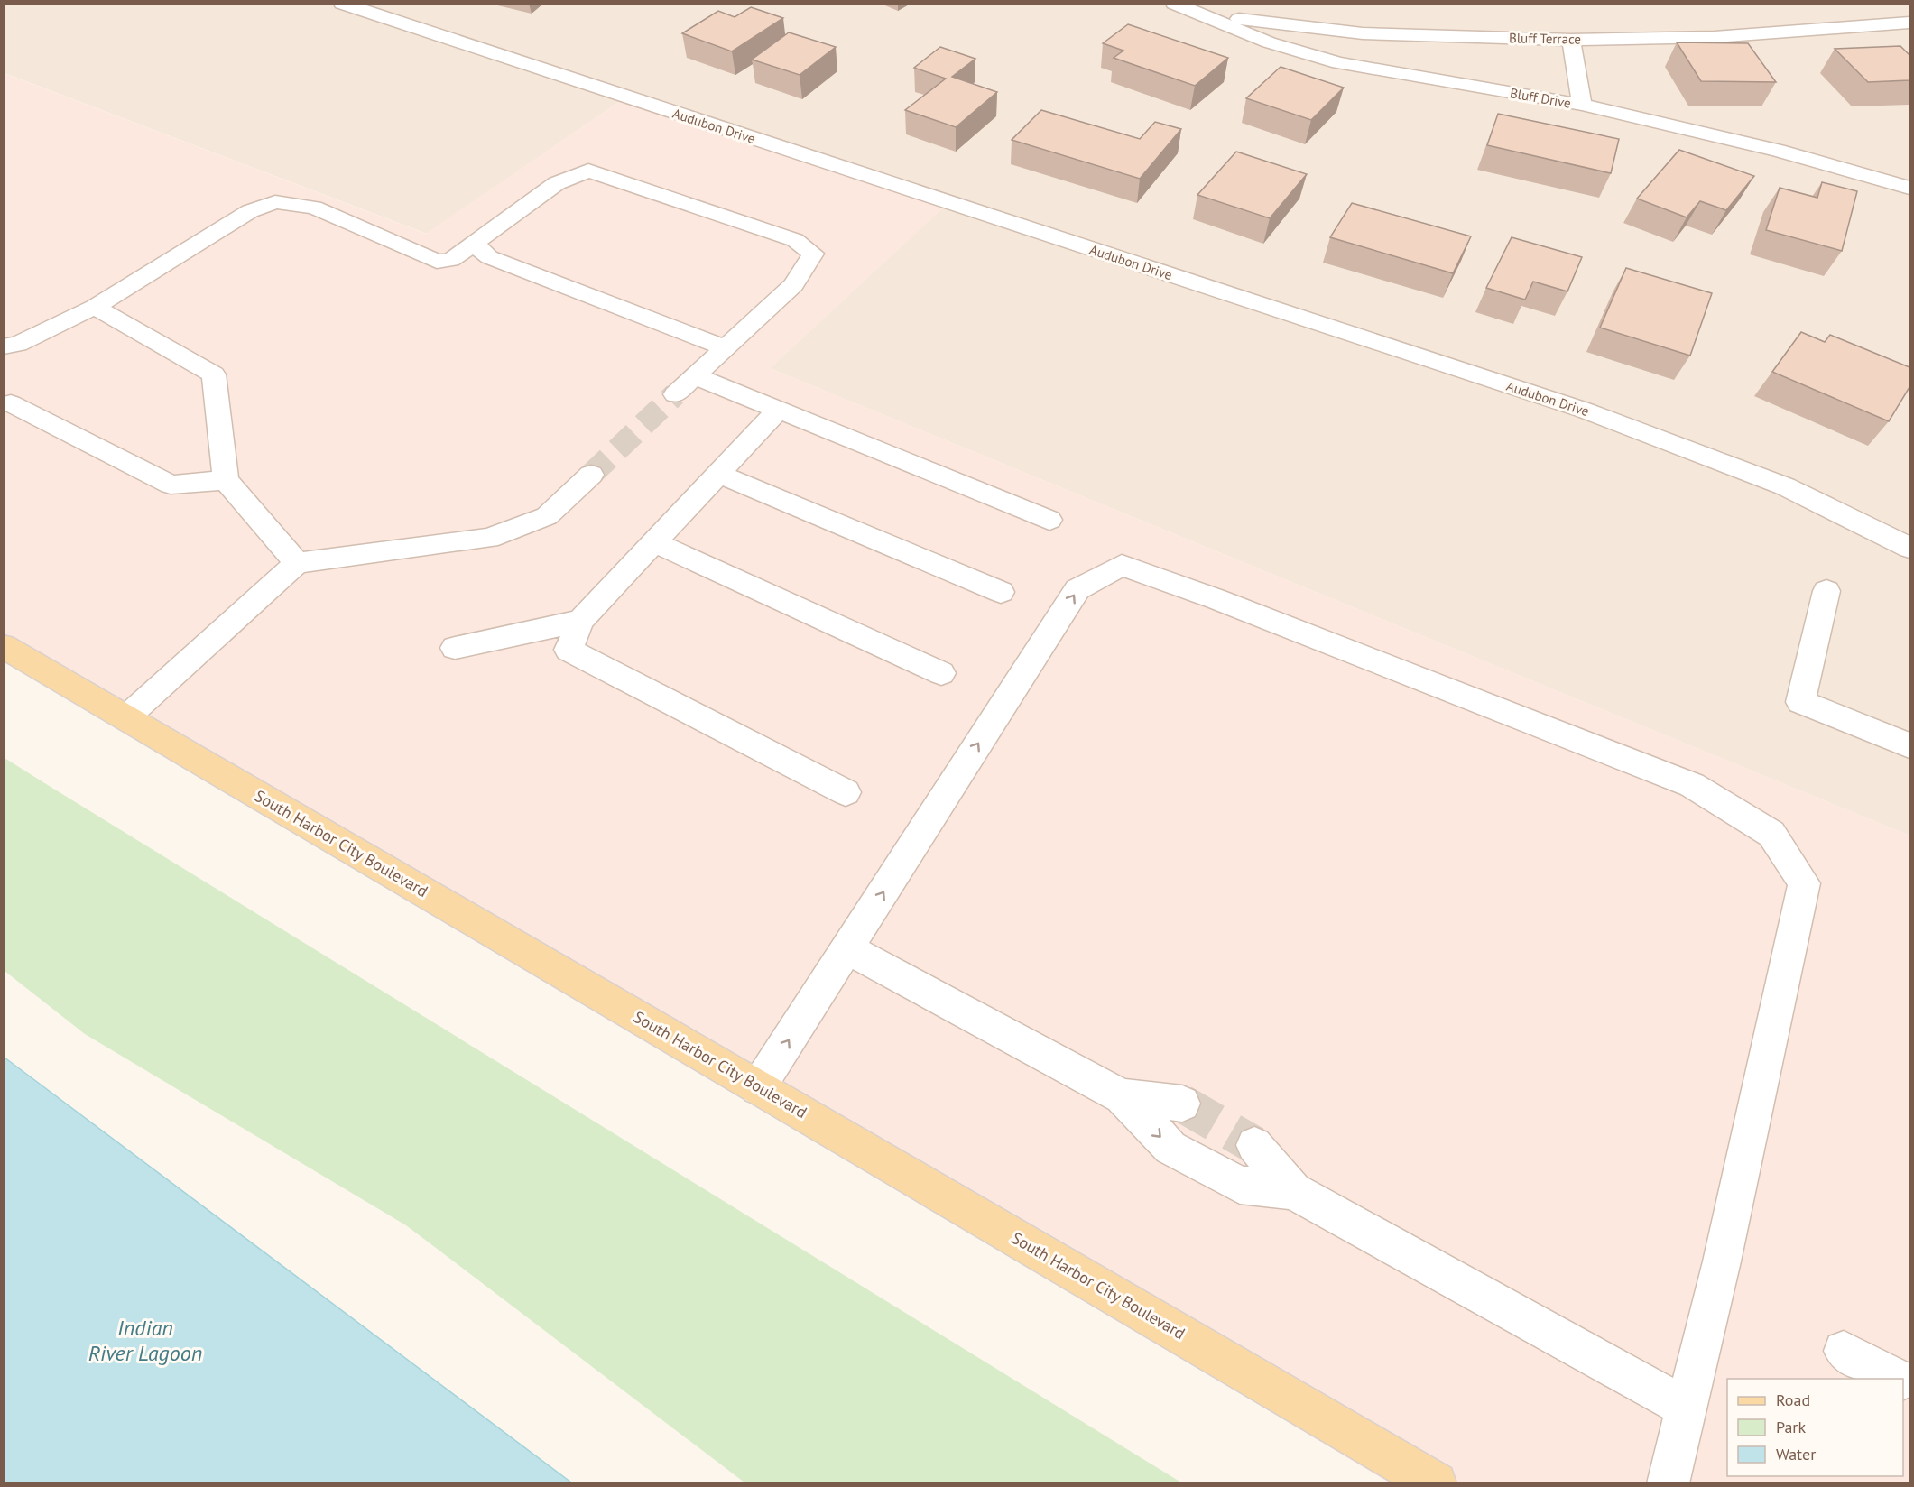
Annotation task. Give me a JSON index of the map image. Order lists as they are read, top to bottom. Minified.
{"streets":{"main road":["South Harbor City Boulevard"],"street":["Bluff Terrace","Bluff Drive","Audubon Drive"]},"water":["Indian River Lagoon"],"legend":["Road","Park","Water"]}
